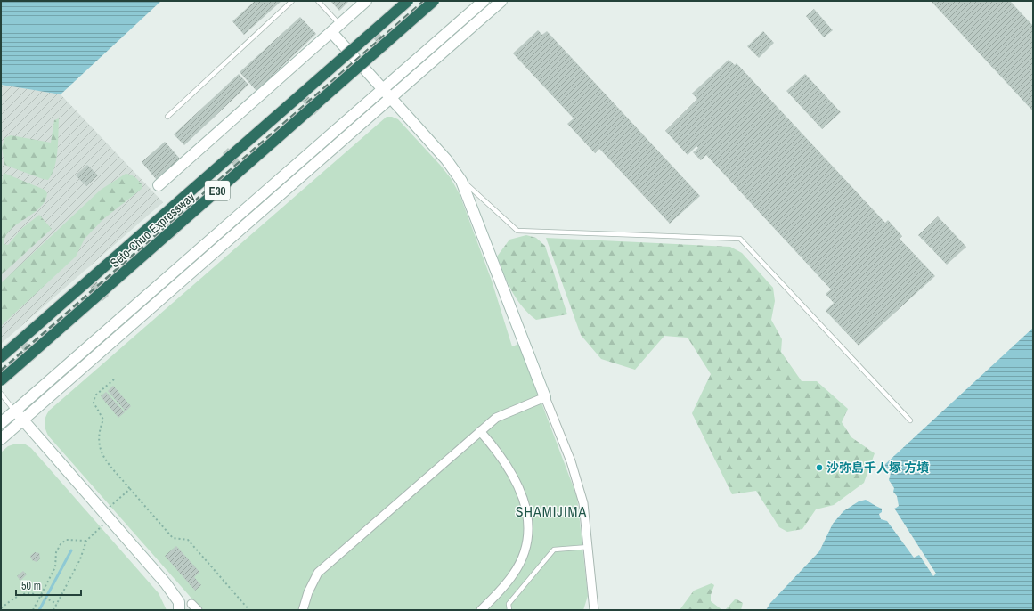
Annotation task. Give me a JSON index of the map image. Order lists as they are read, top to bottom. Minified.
{"streets":{"highway":["E30","Seto-Chuo Expressway"]},"districts":["SHAMIJIMA"],"places":["沙弥島千人塚 方墳"],"scale_bar":"50 m"}
